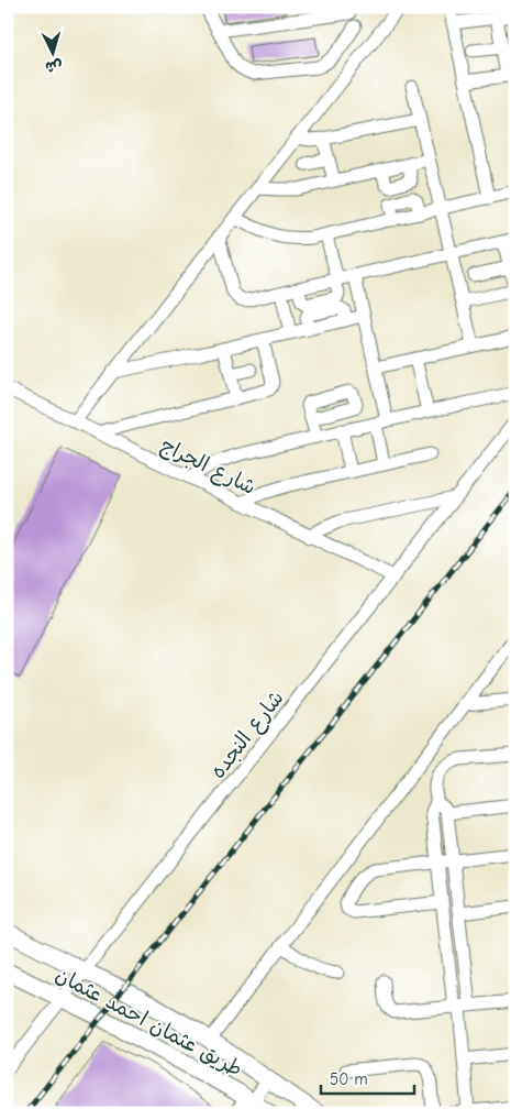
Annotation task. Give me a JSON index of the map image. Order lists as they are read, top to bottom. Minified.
{"streets":{"main road":["طريق عثمان احمد عثمان"],"street":["شارع الجراج","شارع النجده"]},"crossings":[["شارع الجراج","شارع النجده"],["شارع النجده","طريق عثمان احمد عثمان"]],"scale_bar":"50 m","north":"bottom"}
